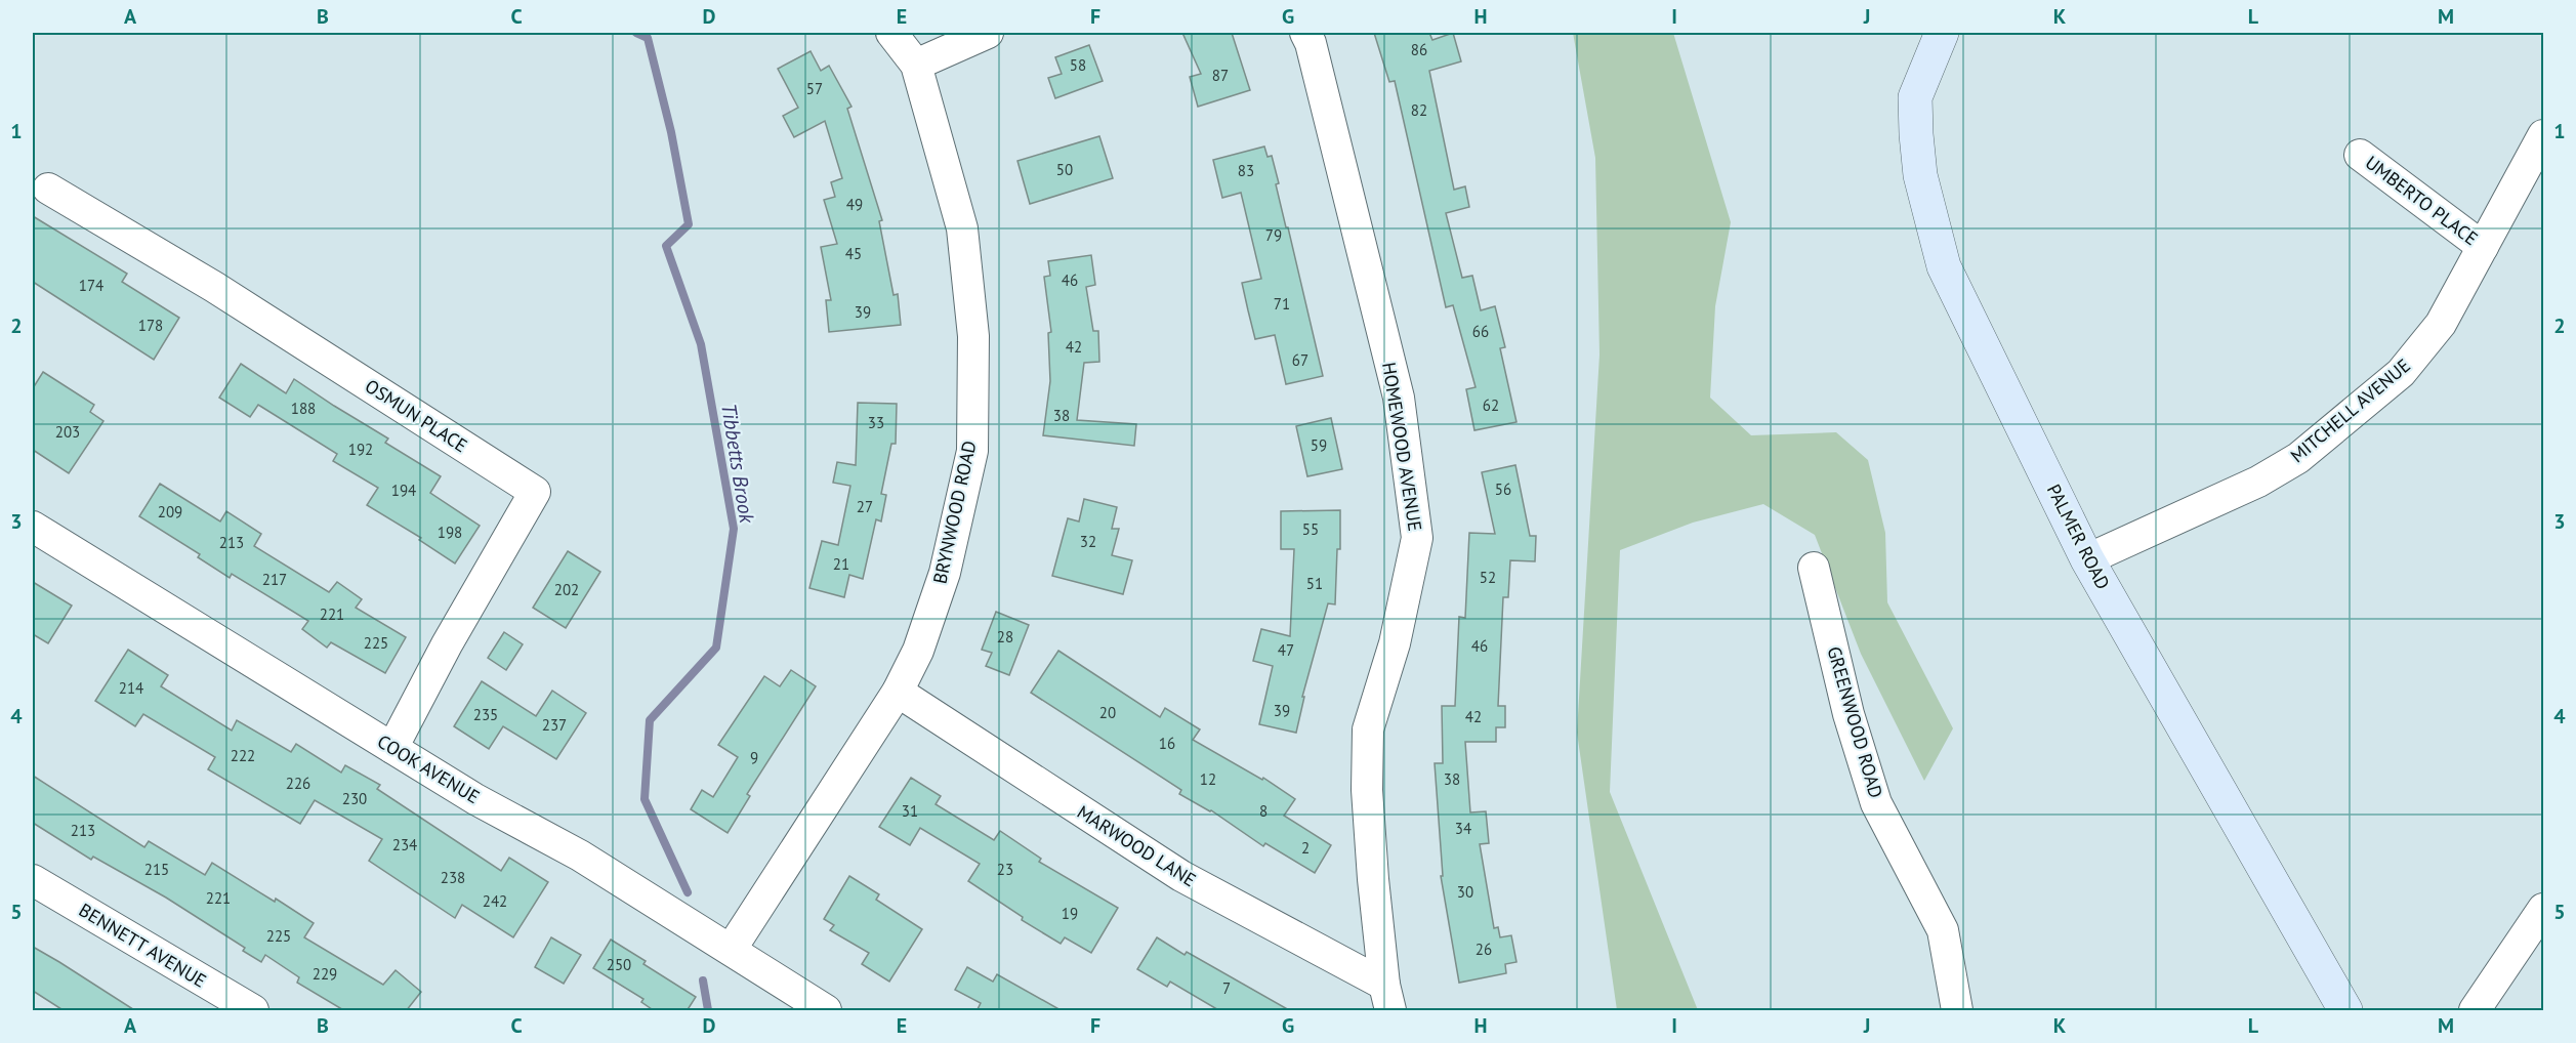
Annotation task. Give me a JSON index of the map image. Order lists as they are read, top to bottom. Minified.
{"streets":{"street":["UMBERTO PLACE","MITCHELL AVENUE","OSMUN PLACE","HOMEWOOD AVENUE","BRYNWOOD ROAD","PALMER ROAD","GREENWOOD ROAD","COOK AVENUE","MARWOOD LANE","BENNETT AVENUE"]},"crossings":[["UMBERTO PLACE","MITCHELL AVENUE"],["MITCHELL AVENUE","PALMER ROAD"],["OSMUN PLACE","COOK AVENUE"],["HOMEWOOD AVENUE","MARWOOD LANE"],["BRYNWOOD ROAD","COOK AVENUE"],["BRYNWOOD ROAD","MARWOOD LANE"]],"water":["Tibbetts Brook"],"house_numbers":["86","58","87","57","82","50","83","49","79","45","46","174","71","39","178","66","42","67","62","188","38","33","203","59","192","56","194","27","209","55","198","32","213","21","52","217","51","202","221","28","225","46","47","214","39","20","235","42","237","16","222","9","12","38","226","230","31","8","34","213","234","2","215","23","238","30","221","242","19","225","26","250","229","7"],"grid":{"columns":["A","B","C","D","E","F","G","H","I","J","K","L","M"],"rows":["1","2","3","4","5"]}}
